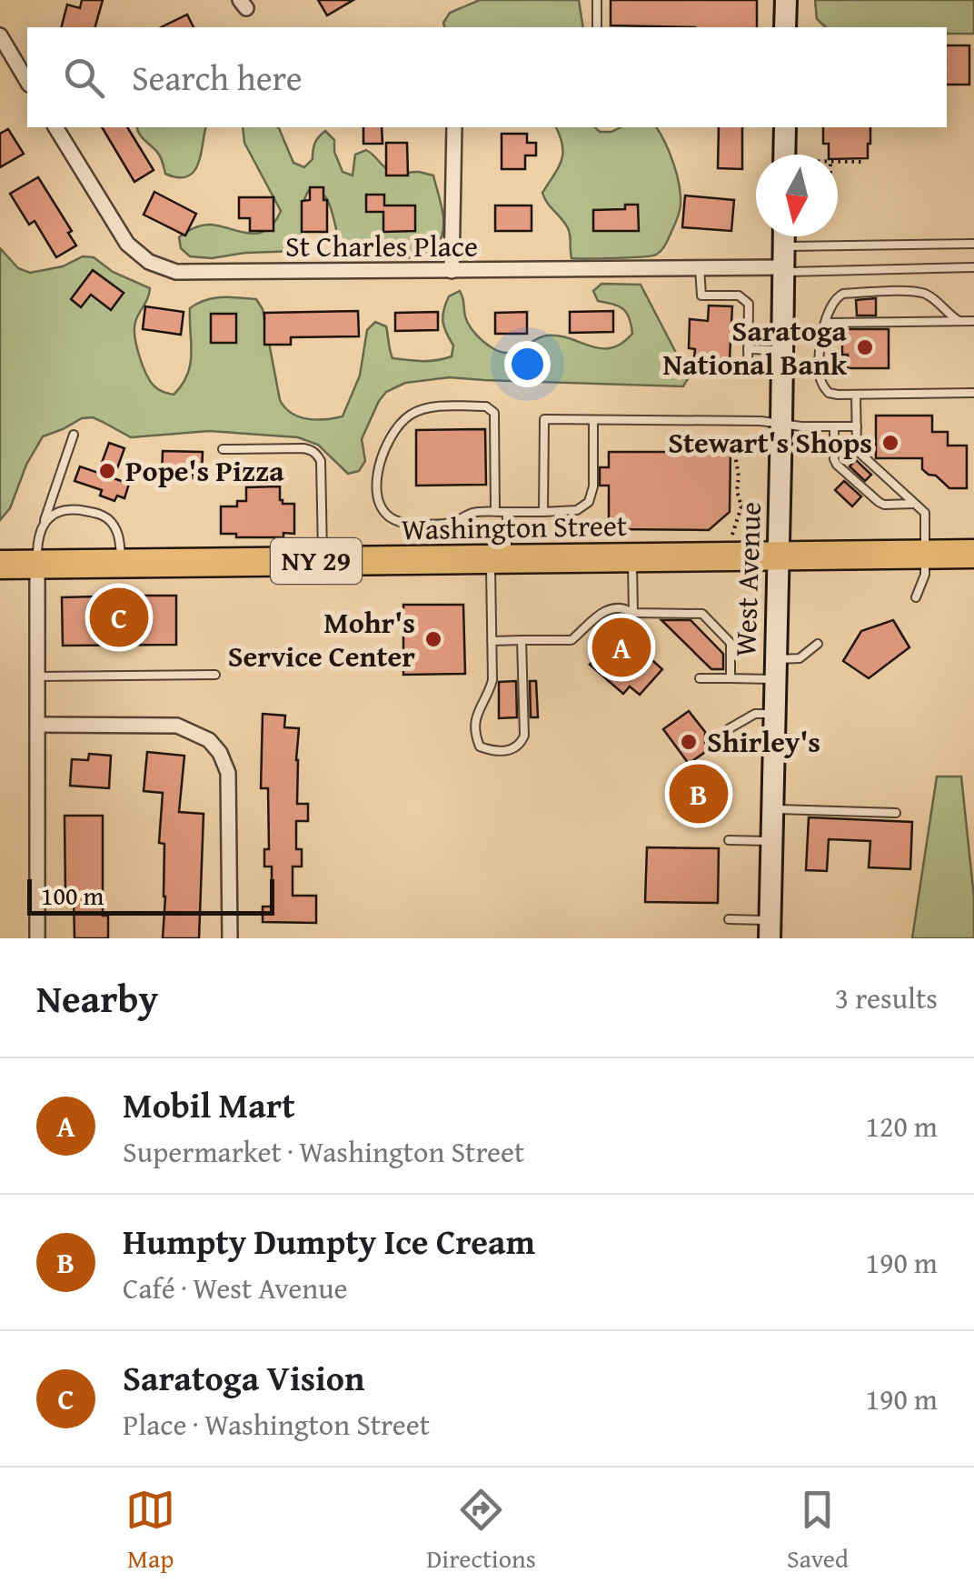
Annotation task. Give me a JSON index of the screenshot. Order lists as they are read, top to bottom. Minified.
{"streets":{"highway":["Washington Street","NY 29"],"street":["St Charles Place","West Avenue"]},"crossings":[["St Charles Place","West Avenue"],["Washington Street","West Avenue"]],"places":["Saratoga National Bank","Stewart's Shops","Pope's Pizza","Mohr's Service Center","Shirley's"],"scale_bar":"100 m","north":"bottom","page":{"search":"Search here","pins":["C","A","B"],"scale":"100 m","heading":["Nearby","3 results"],"list":[{"mark":"A","name":"Mobil Mart","note":"Supermarket · Washington Street","value":"120 m"},{"mark":"B","name":"Humpty Dumpty Ice Cream","note":"Café · West Avenue","value":"190 m"},{"mark":"C","name":"Saratoga Vision","note":"Place · Washington Street","value":"190 m"}],"nav":["Map","Directions","Saved"]}}
